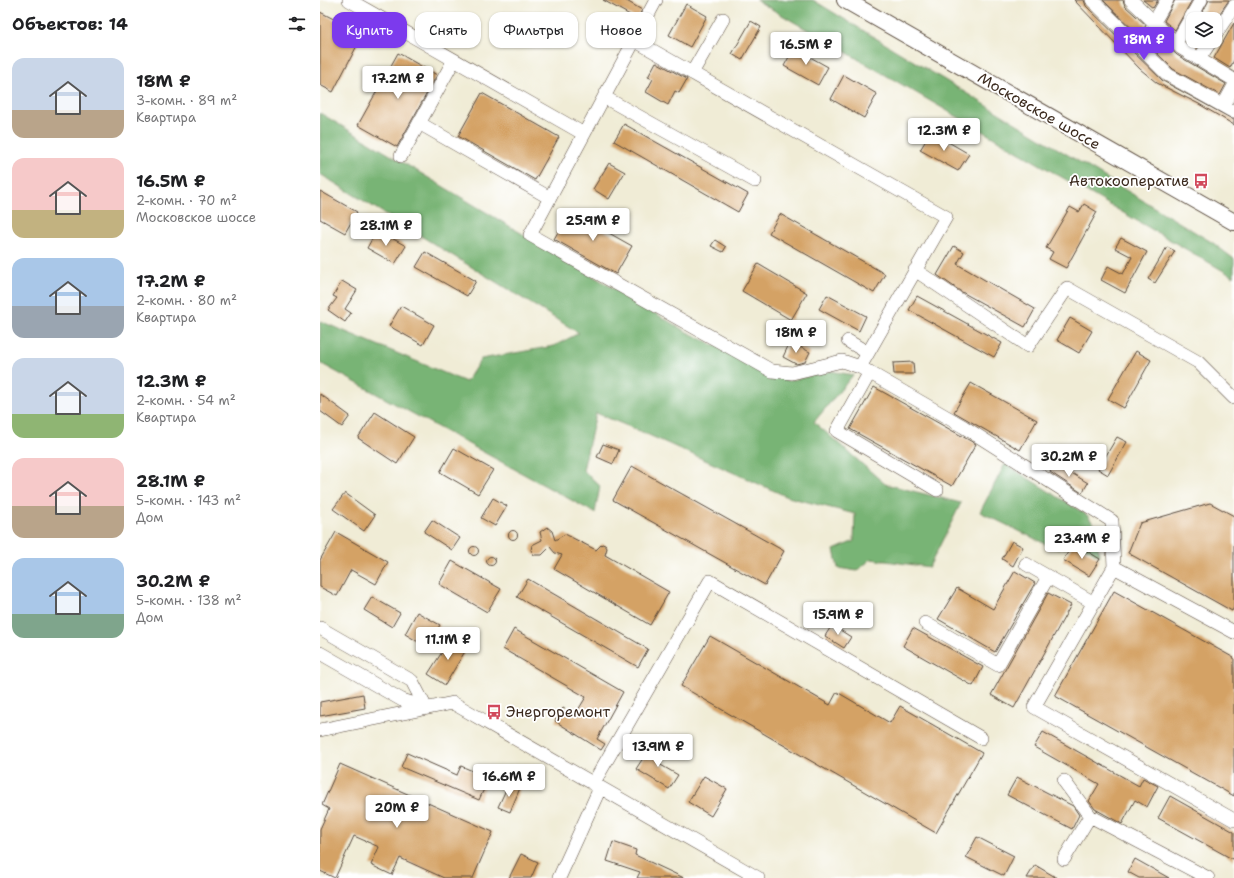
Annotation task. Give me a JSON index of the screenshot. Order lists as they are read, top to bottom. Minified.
{"streets":{"main road":["Московское шоссе"]},"places":{"bus stop":["Автокооператив","Энергоремонт"]},"page":{"heading":"Объектов: 14","chip":["Купить","Снять","Фильтры","Новое"],"price":["18M ₽","16.5M ₽","17.2M ₽","12.3M ₽","25.9M ₽","28.1M ₽","18M ₽","30.2M ₽","23.4M ₽","15.9M ₽","11.1M ₽","13.9M ₽","16.6M ₽","20M ₽"],"list":[{"name":"18M ₽","note":"3-комн. · 89 m² · Квартира"},{"name":"16.5M ₽","note":"2-комн. · 70 m² · Московское шоссе"},{"name":"17.2M ₽","note":"2-комн. · 80 m² · Квартира"},{"name":"12.3M ₽","note":"2-комн. · 54 m² · Квартира"},{"name":"28.1M ₽","note":"5-комн. · 143 m² · Дом"},{"name":"30.2M ₽","note":"5-комн. · 138 m² · Дом"}]}}
